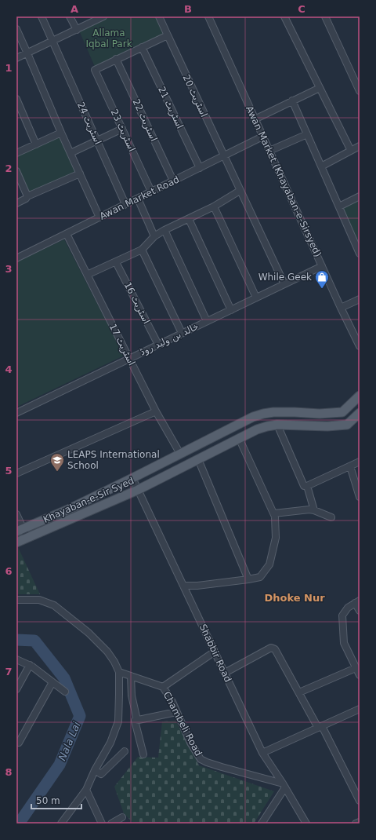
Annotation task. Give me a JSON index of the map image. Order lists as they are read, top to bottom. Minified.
{"streets":{"main road":["Khayaban-e-Sir Syed"],"street":["اسٹریٹ 20","اسٹریٹ 21","اسٹریٹ 22","اسٹریٹ 24","اسٹریٹ 23","Awan Market (Khayaban-e-Sirsyed)","Awan Market Road","اسٹریٹ 16","خالد بن ولید روڈ","اسٹریٹ 17","Shabbir Road","Chambeli Road"]},"crossings":[["اسٹریٹ 20","Awan Market Road"],["اسٹریٹ 20","خالد بن ولید روڈ"],["اسٹریٹ 21","Awan Market Road"],["اسٹریٹ 22","اسٹریٹ 23"],["اسٹریٹ 22","Awan Market Road"],["اسٹریٹ 24","Awan Market Road"],["اسٹریٹ 23","Awan Market Road"],["Awan Market (Khayaban-e-Sirsyed)","Awan Market Road"],["Awan Market (Khayaban-e-Sirsyed)","خالد بن ولید روڈ"],["Awan Market Road","اسٹریٹ 17"],["اسٹریٹ 16","خالد بن ولید روڈ"],["خالد بن ولید روڈ","اسٹریٹ 17"],["اسٹریٹ 17","Khayaban-e-Sir Syed"],["Khayaban-e-Sir Syed","Shabbir Road"],["Shabbir Road","Chambeli Road"]],"districts":["Dhoke Nur"],"water":["Nala Lai"],"parks":["Allama Iqbal Park"],"places":{"shop":["While Geek"],"school or university":["LEAPS International School"]},"scale_bar":"50 m","grid":{"columns":["A","B","C"],"rows":["1","2","3","4","5","6","7","8"]}}
